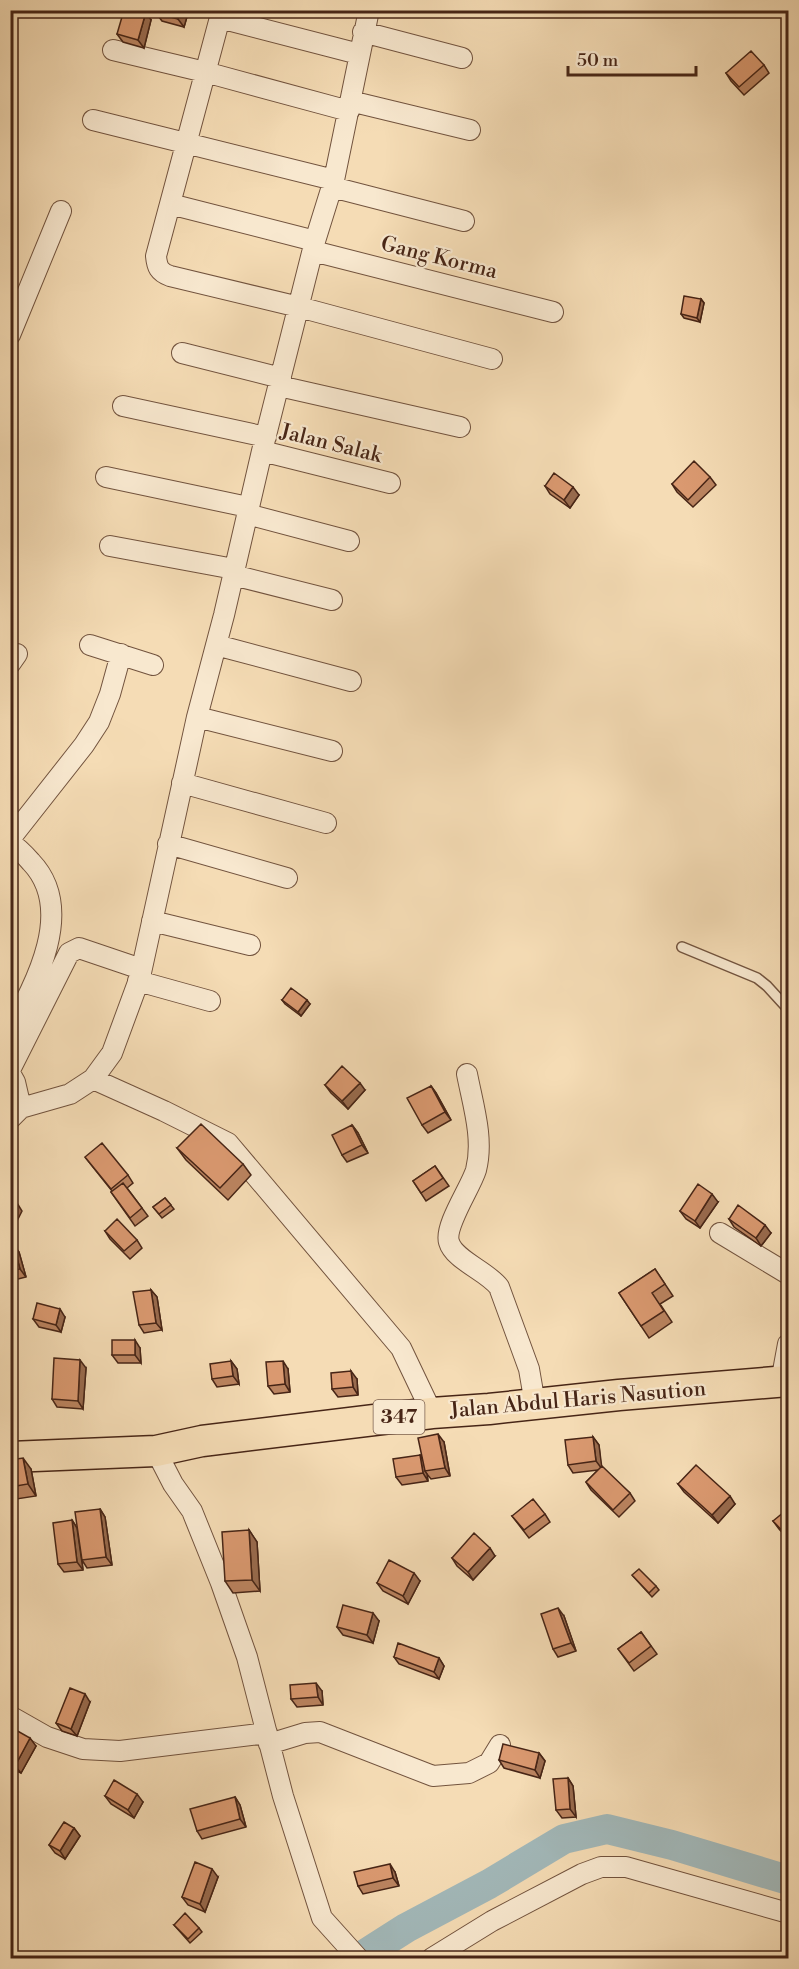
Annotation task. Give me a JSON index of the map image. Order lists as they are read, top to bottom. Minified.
{"streets":{"main road":["Jalan Abdul Haris Nasution","347"],"street":["Gang Korma","Jalan Salak"]},"scale_bar":"50 m"}
